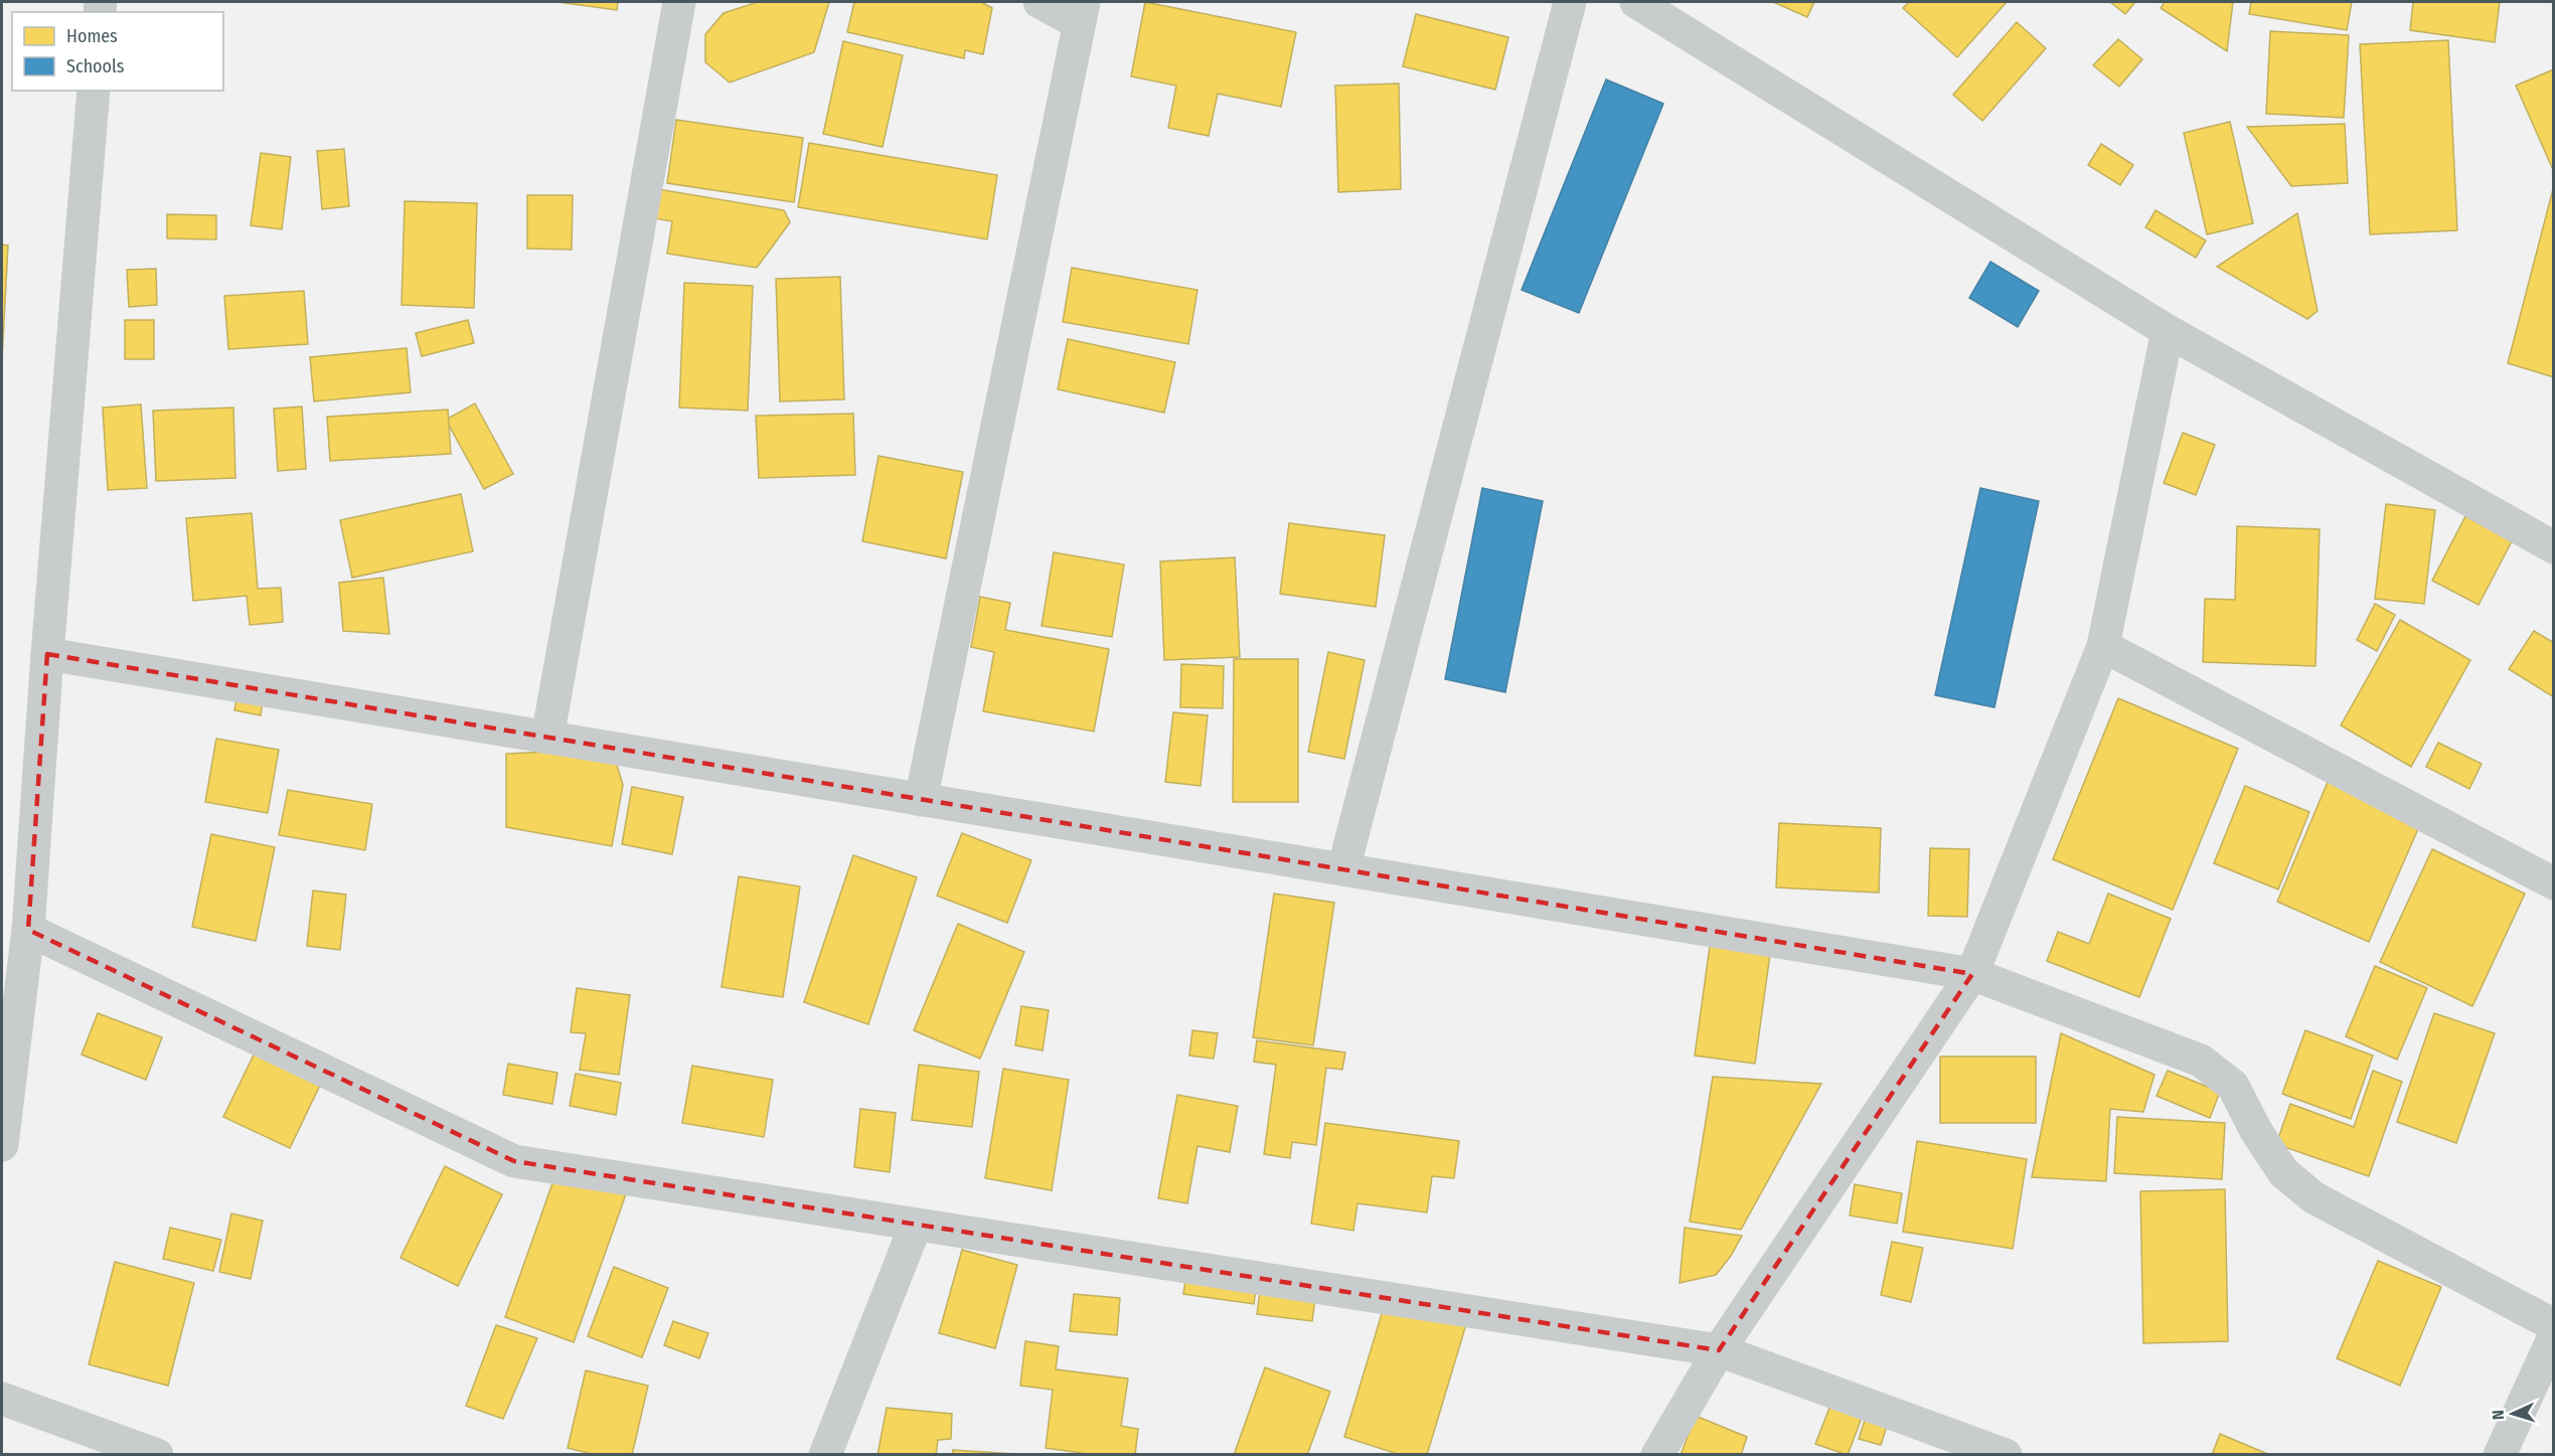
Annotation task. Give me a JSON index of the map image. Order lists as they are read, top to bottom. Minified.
{"legend":["Homes","Schools"],"north":"left"}
